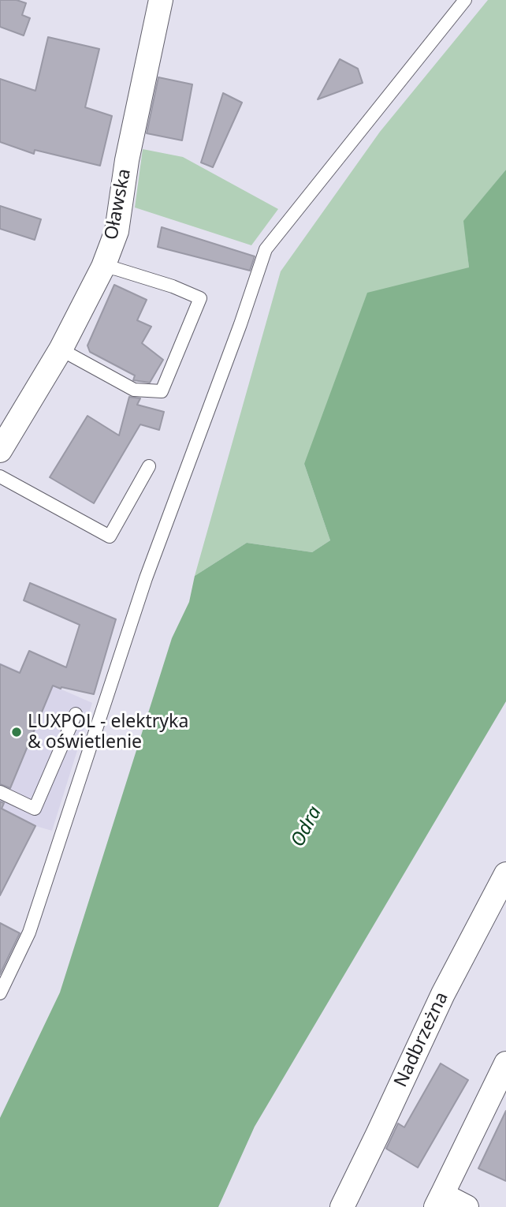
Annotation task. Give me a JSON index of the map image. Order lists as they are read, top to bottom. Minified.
{"streets":{"street":["Oławska","Nadbrzeżna"]},"water":["Odra"],"places":["LUXPOL - elektryka & oświetlenie"]}
